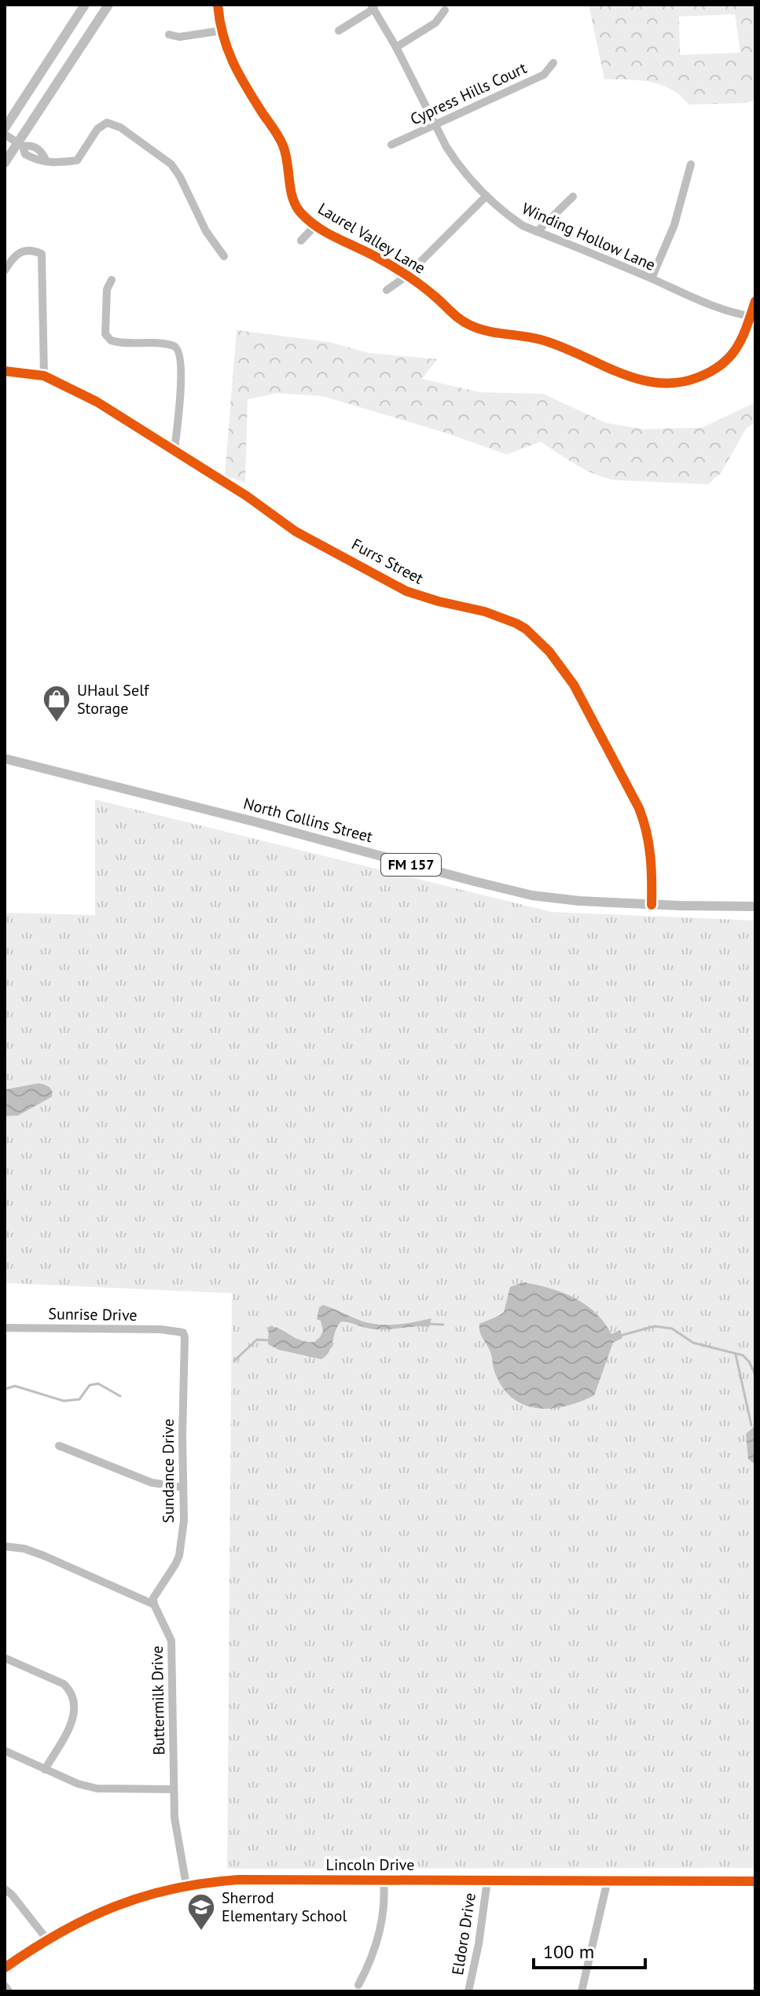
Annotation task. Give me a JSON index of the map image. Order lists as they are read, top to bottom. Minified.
{"streets":{"main road":["North Collins Street","FM 157"],"street":["Cypress Hills Court","Winding Hollow Lane","Laurel Valley Lane","Furrs Street","Sunrise Drive","Sundance Drive","Buttermilk Drive","Lincoln Drive","Eldoro Drive"]},"crossings":[["Cypress Hills Court","Winding Hollow Lane"],["Winding Hollow Lane","Laurel Valley Lane"],["Furrs Street","North Collins Street"],["Sunrise Drive","Sundance Drive"],["Sundance Drive","Buttermilk Drive"],["Buttermilk Drive","Lincoln Drive"],["Lincoln Drive","Eldoro Drive"]],"places":{"shop":["UHaul Self Storage"],"school or university":["Sherrod Elementary School"]},"scale_bar":"100 m"}
